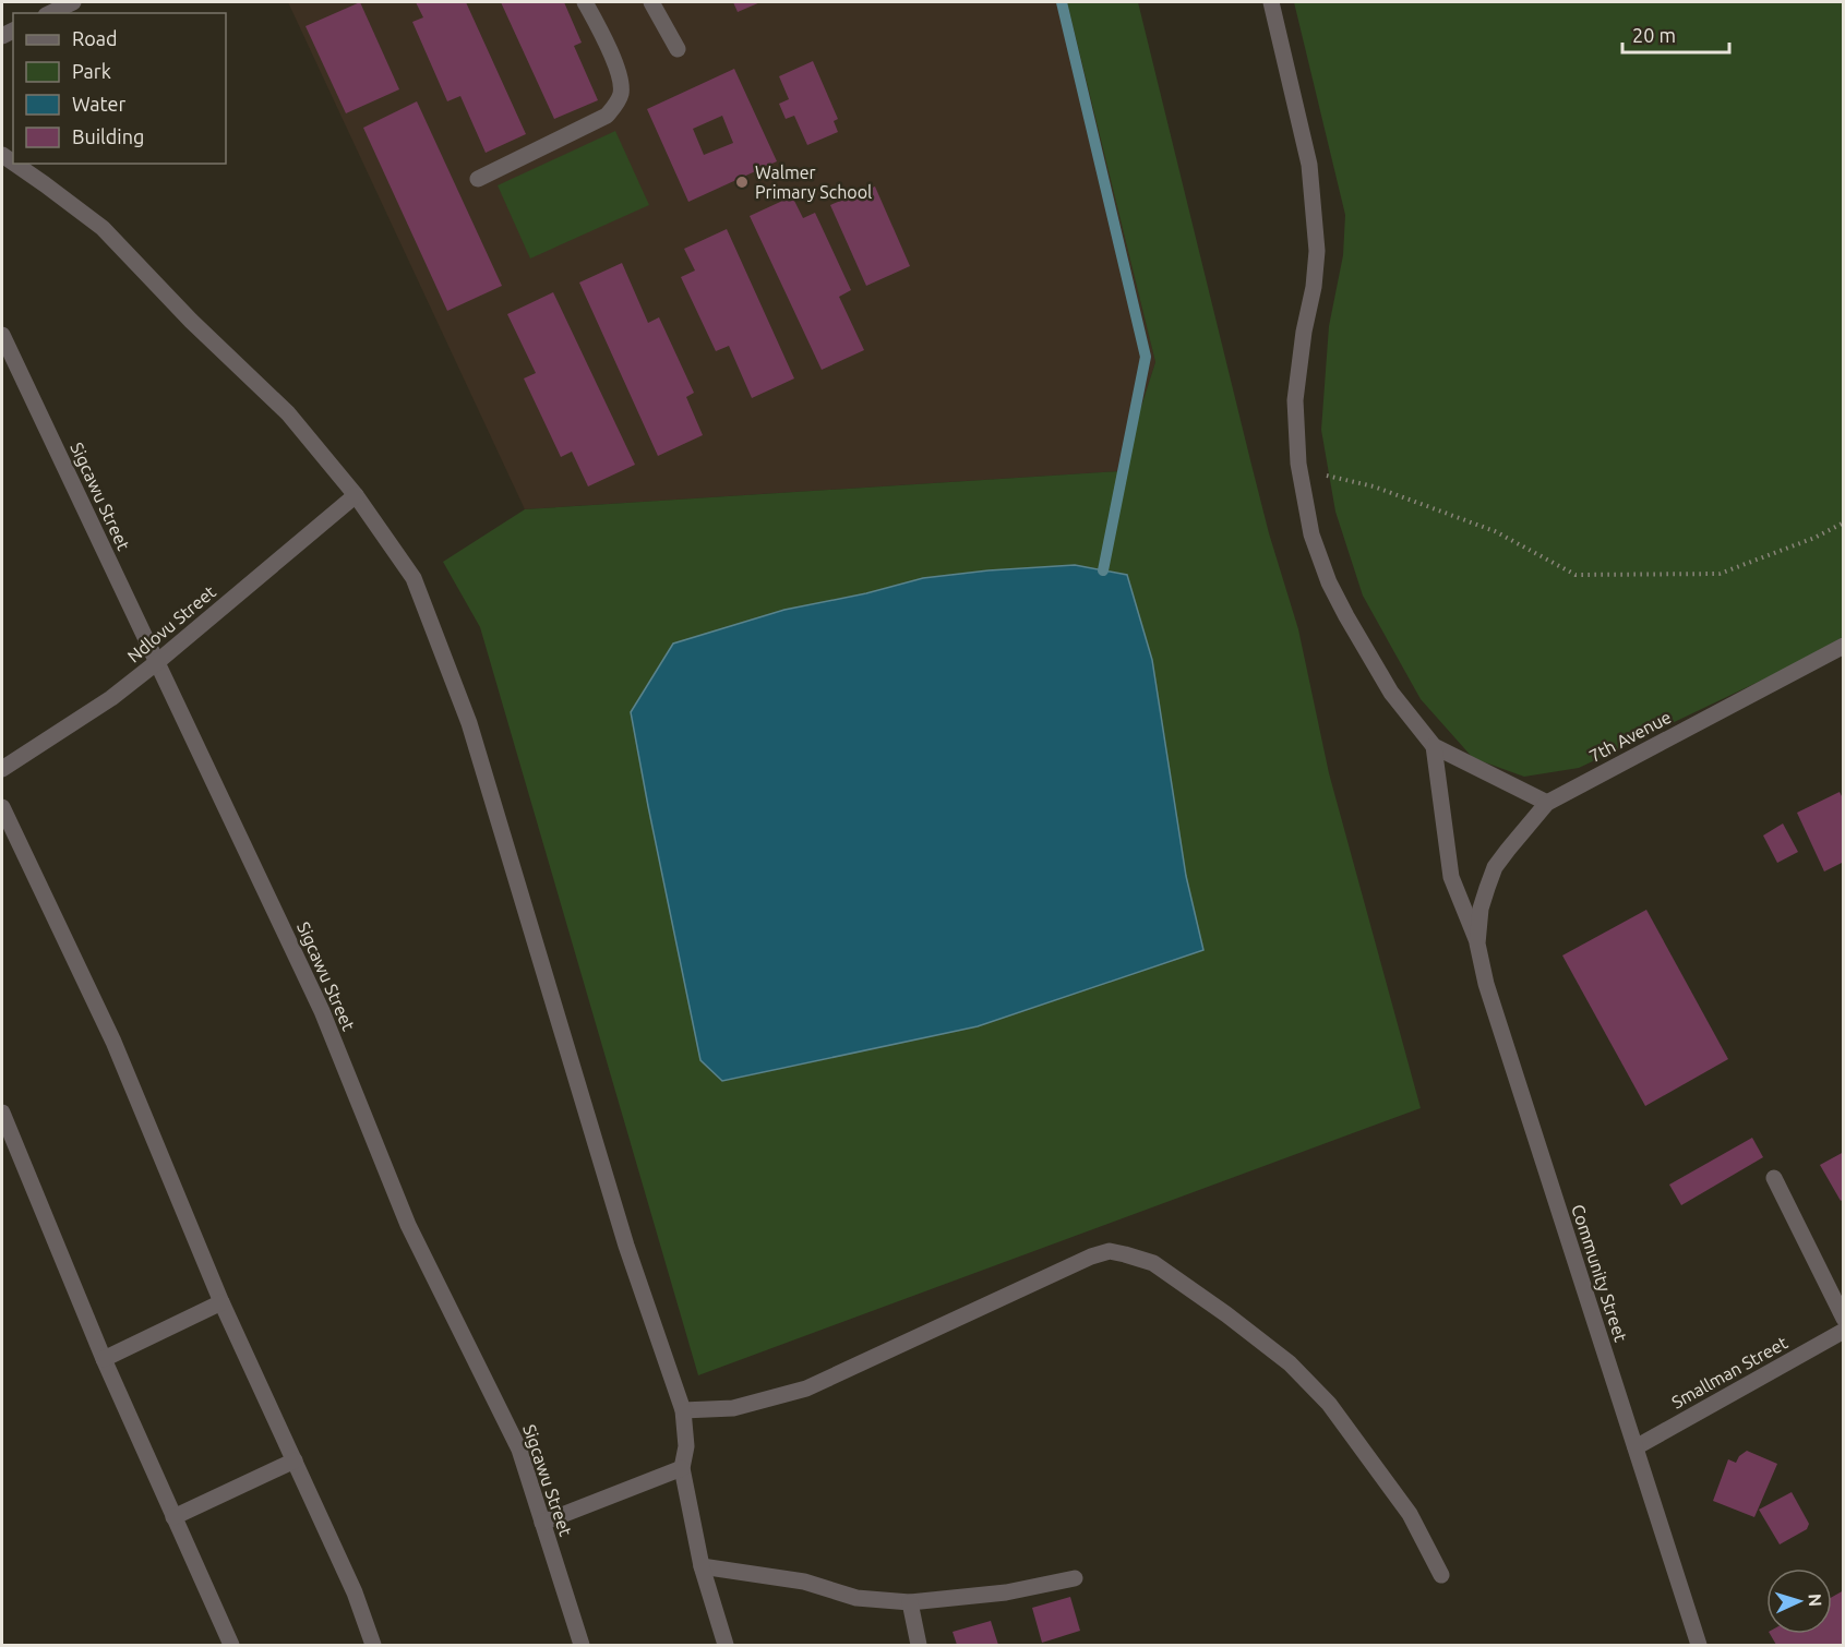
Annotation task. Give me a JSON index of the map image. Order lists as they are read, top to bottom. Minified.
{"streets":{"street":["Sigcawu Street","Ndlovu Street","7th Avenue","Community Street","Smallman Street"]},"crossings":[["Sigcawu Street","Ndlovu Street"],["7th Avenue","Community Street"],["Community Street","Smallman Street"]],"places":["Walmer Primary School"],"legend":["Road","Park","Water","Building"],"scale_bar":"20 m","north":"right"}
